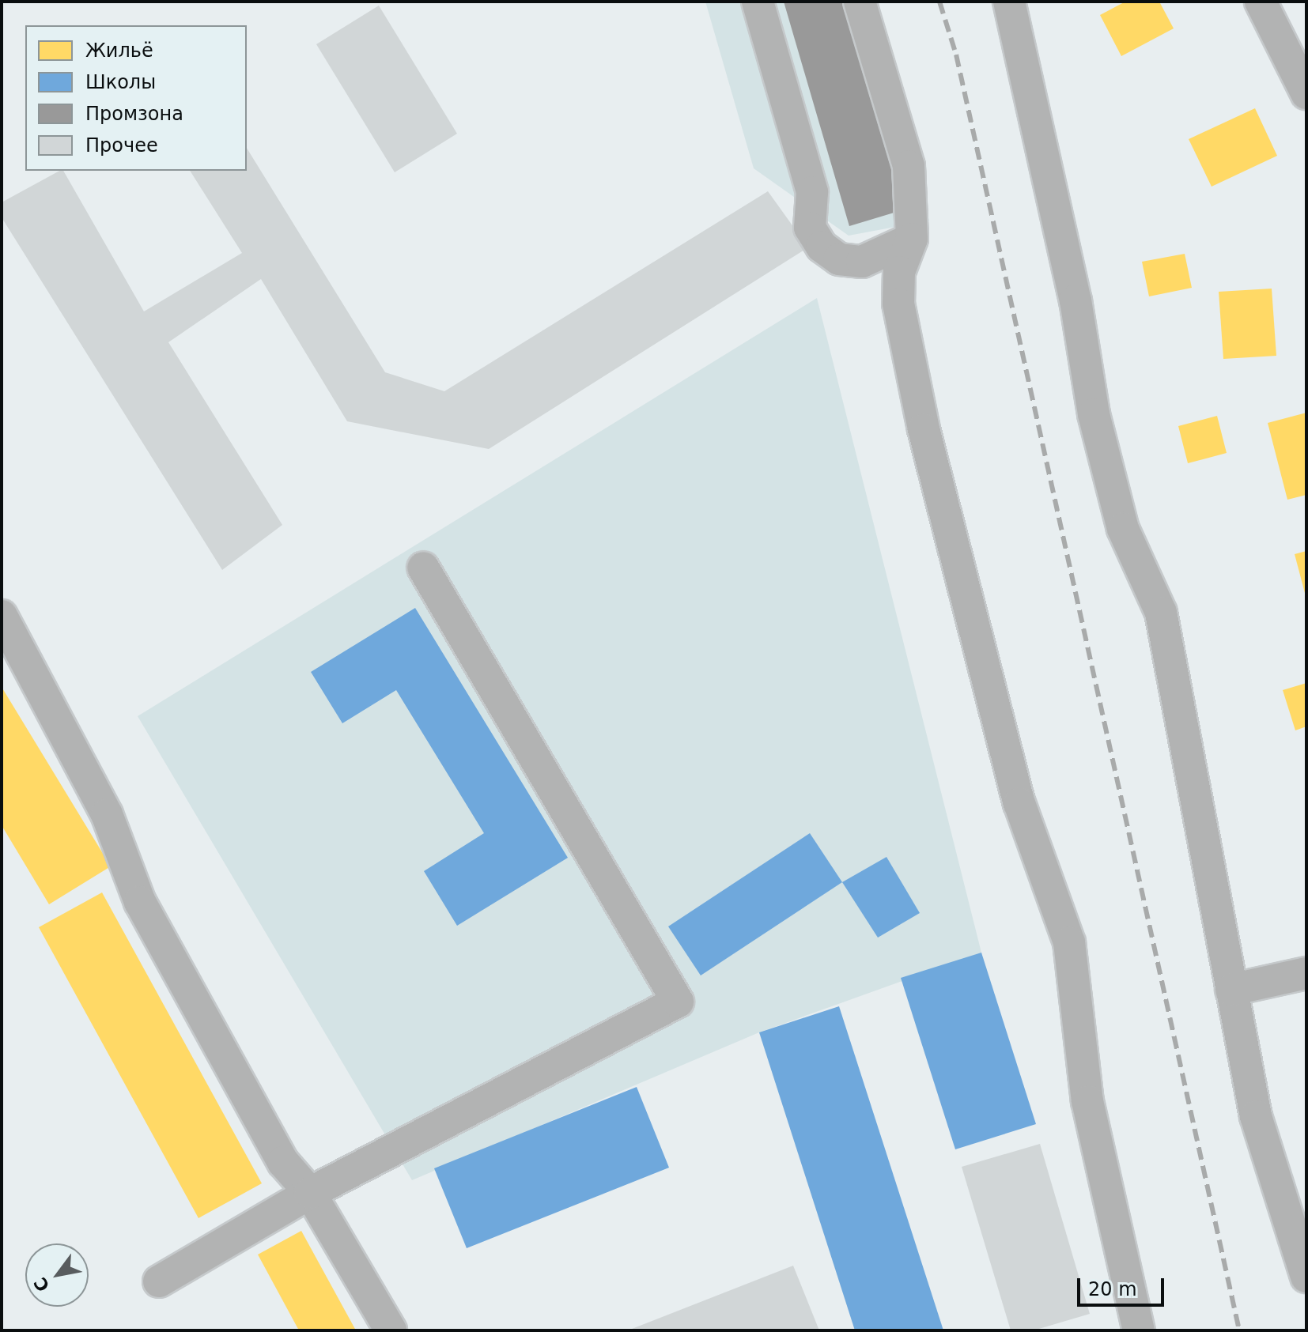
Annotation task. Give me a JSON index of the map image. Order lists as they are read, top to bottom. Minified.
{"legend":["Жильё","Школы","Промзона","Прочее"],"scale_bar":"20 m","north":"bottom left"}
